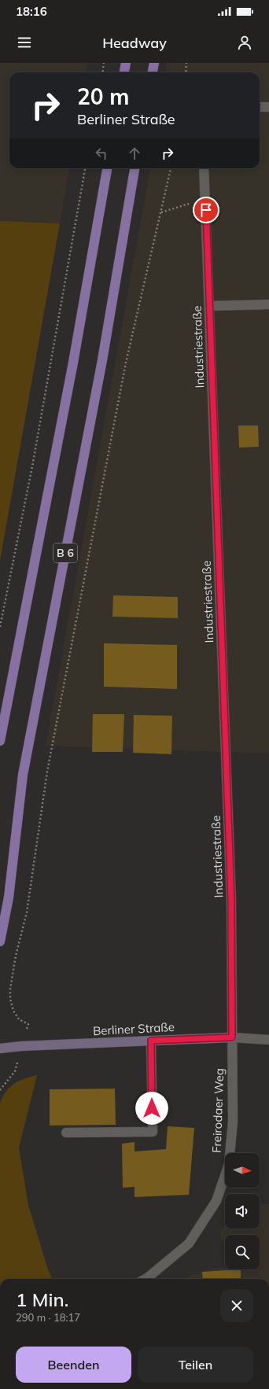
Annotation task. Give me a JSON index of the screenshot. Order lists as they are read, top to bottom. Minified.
{"streets":{"main road":["B 6"],"street":["Industriestraße","Berliner Straße","Freirodaer Weg"]},"crossings":[["Industriestraße","Berliner Straße"],["Industriestraße","Freirodaer Weg"],["Berliner Straße","Freirodaer Weg"]],"north":"right","page":{"status":"18:16","header":"Headway","turn":["20 m","Berliner Straße"],"heading":["1 Min.","290 m · 18:17"],"buttons":["Beenden","Teilen"]}}
